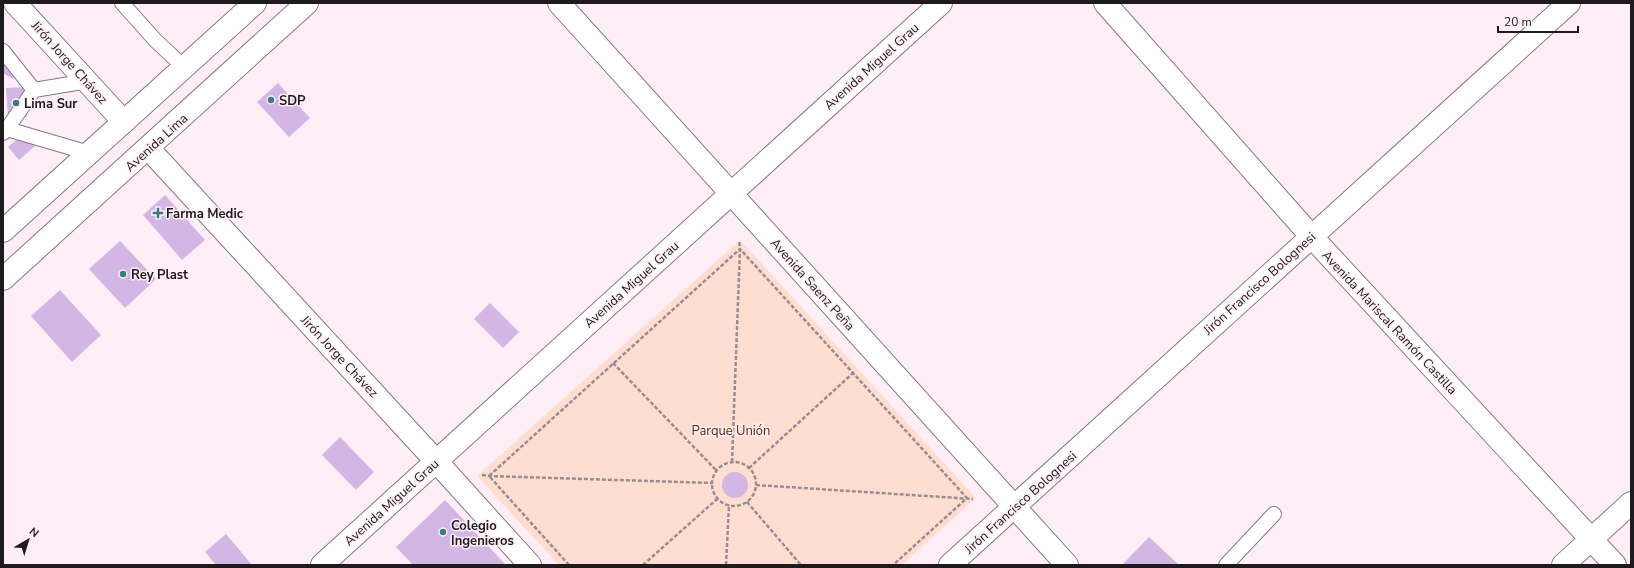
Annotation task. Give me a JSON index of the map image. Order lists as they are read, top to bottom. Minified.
{"streets":{"street":["Jirón Jorge Chávez","Avenida Miguel Grau","Avenida Lima","Jirón Francisco Bolognesi","Avenida Saenz Peña","Avenida Mariscal Ramón Castilla"]},"crossings":[["Jirón Jorge Chávez","Avenida Miguel Grau"],["Jirón Jorge Chávez","Avenida Lima"],["Avenida Miguel Grau","Avenida Saenz Peña"],["Jirón Francisco Bolognesi","Avenida Saenz Peña"],["Jirón Francisco Bolognesi","Avenida Mariscal Ramón Castilla"]],"parks":["Parque Unión"],"places":{"other":["SDP","Lima Sur","Rey Plast","Colegio Ingenieros"],"health":["Farma Medic"]},"scale_bar":"20 m","north":"top right"}
